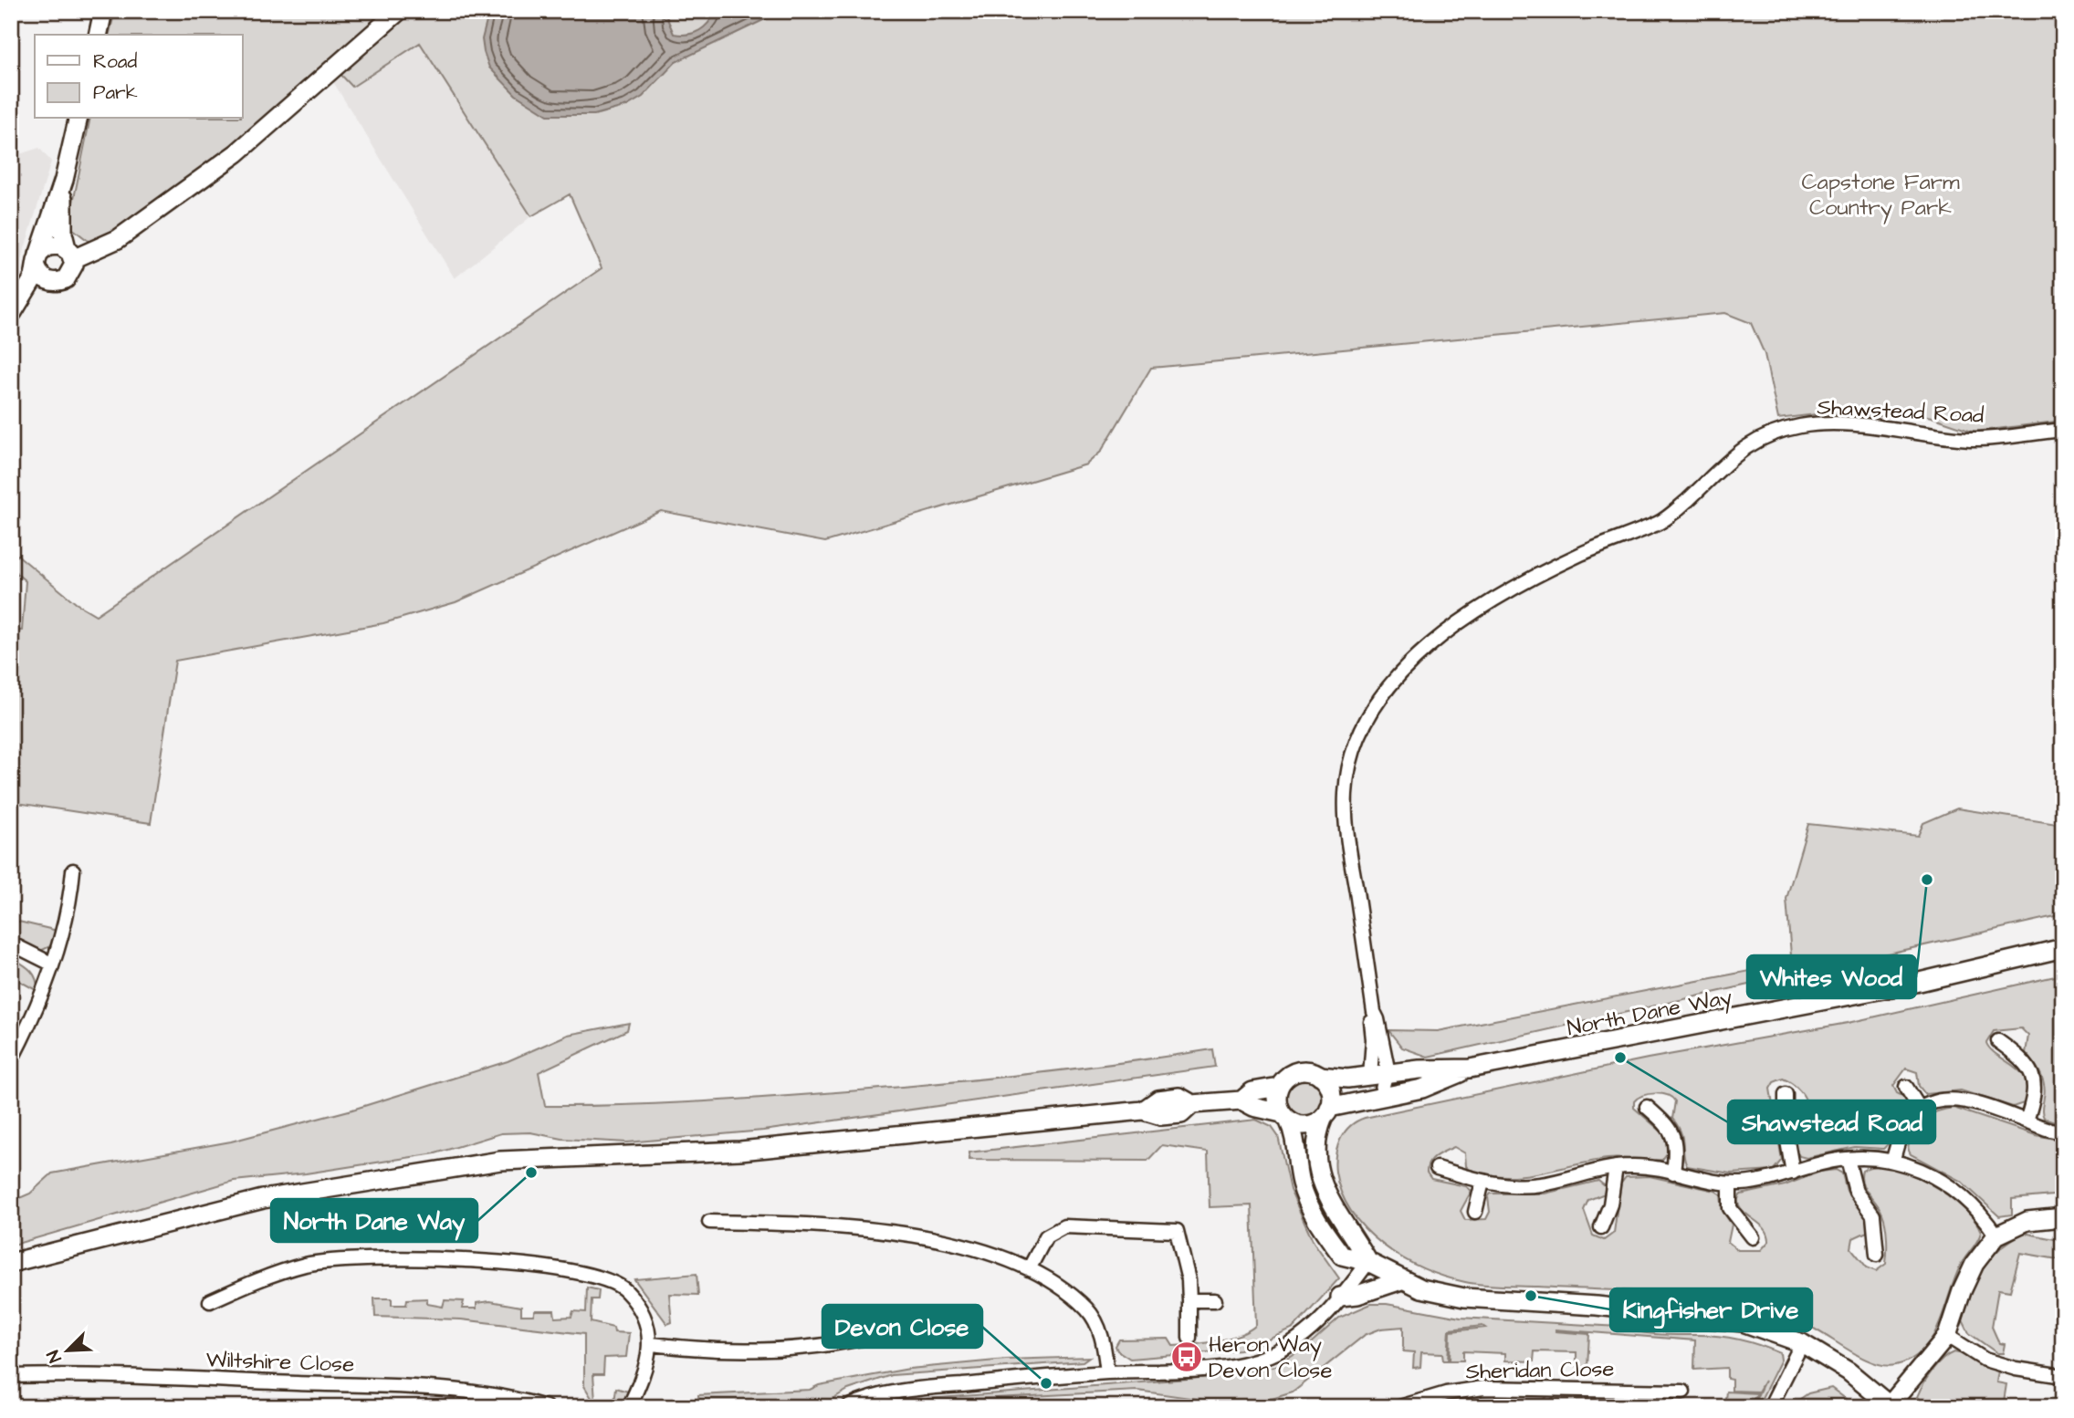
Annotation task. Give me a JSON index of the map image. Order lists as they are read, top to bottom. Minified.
{"streets":{"street":["Shawstead Road","North Dane Way","Wiltshire Close","Sheridan Close"]},"crossings":[["Shawstead Road","North Dane Way"]],"parks":["Capstone Farm Country Park"],"places":{"other":["Whites Wood","Shawstead Road","North Dane Way","Kingfisher Drive","Devon Close"],"bus stop":["Heron Way Devon Close"]},"legend":["Road","Park"],"north":"bottom left"}
